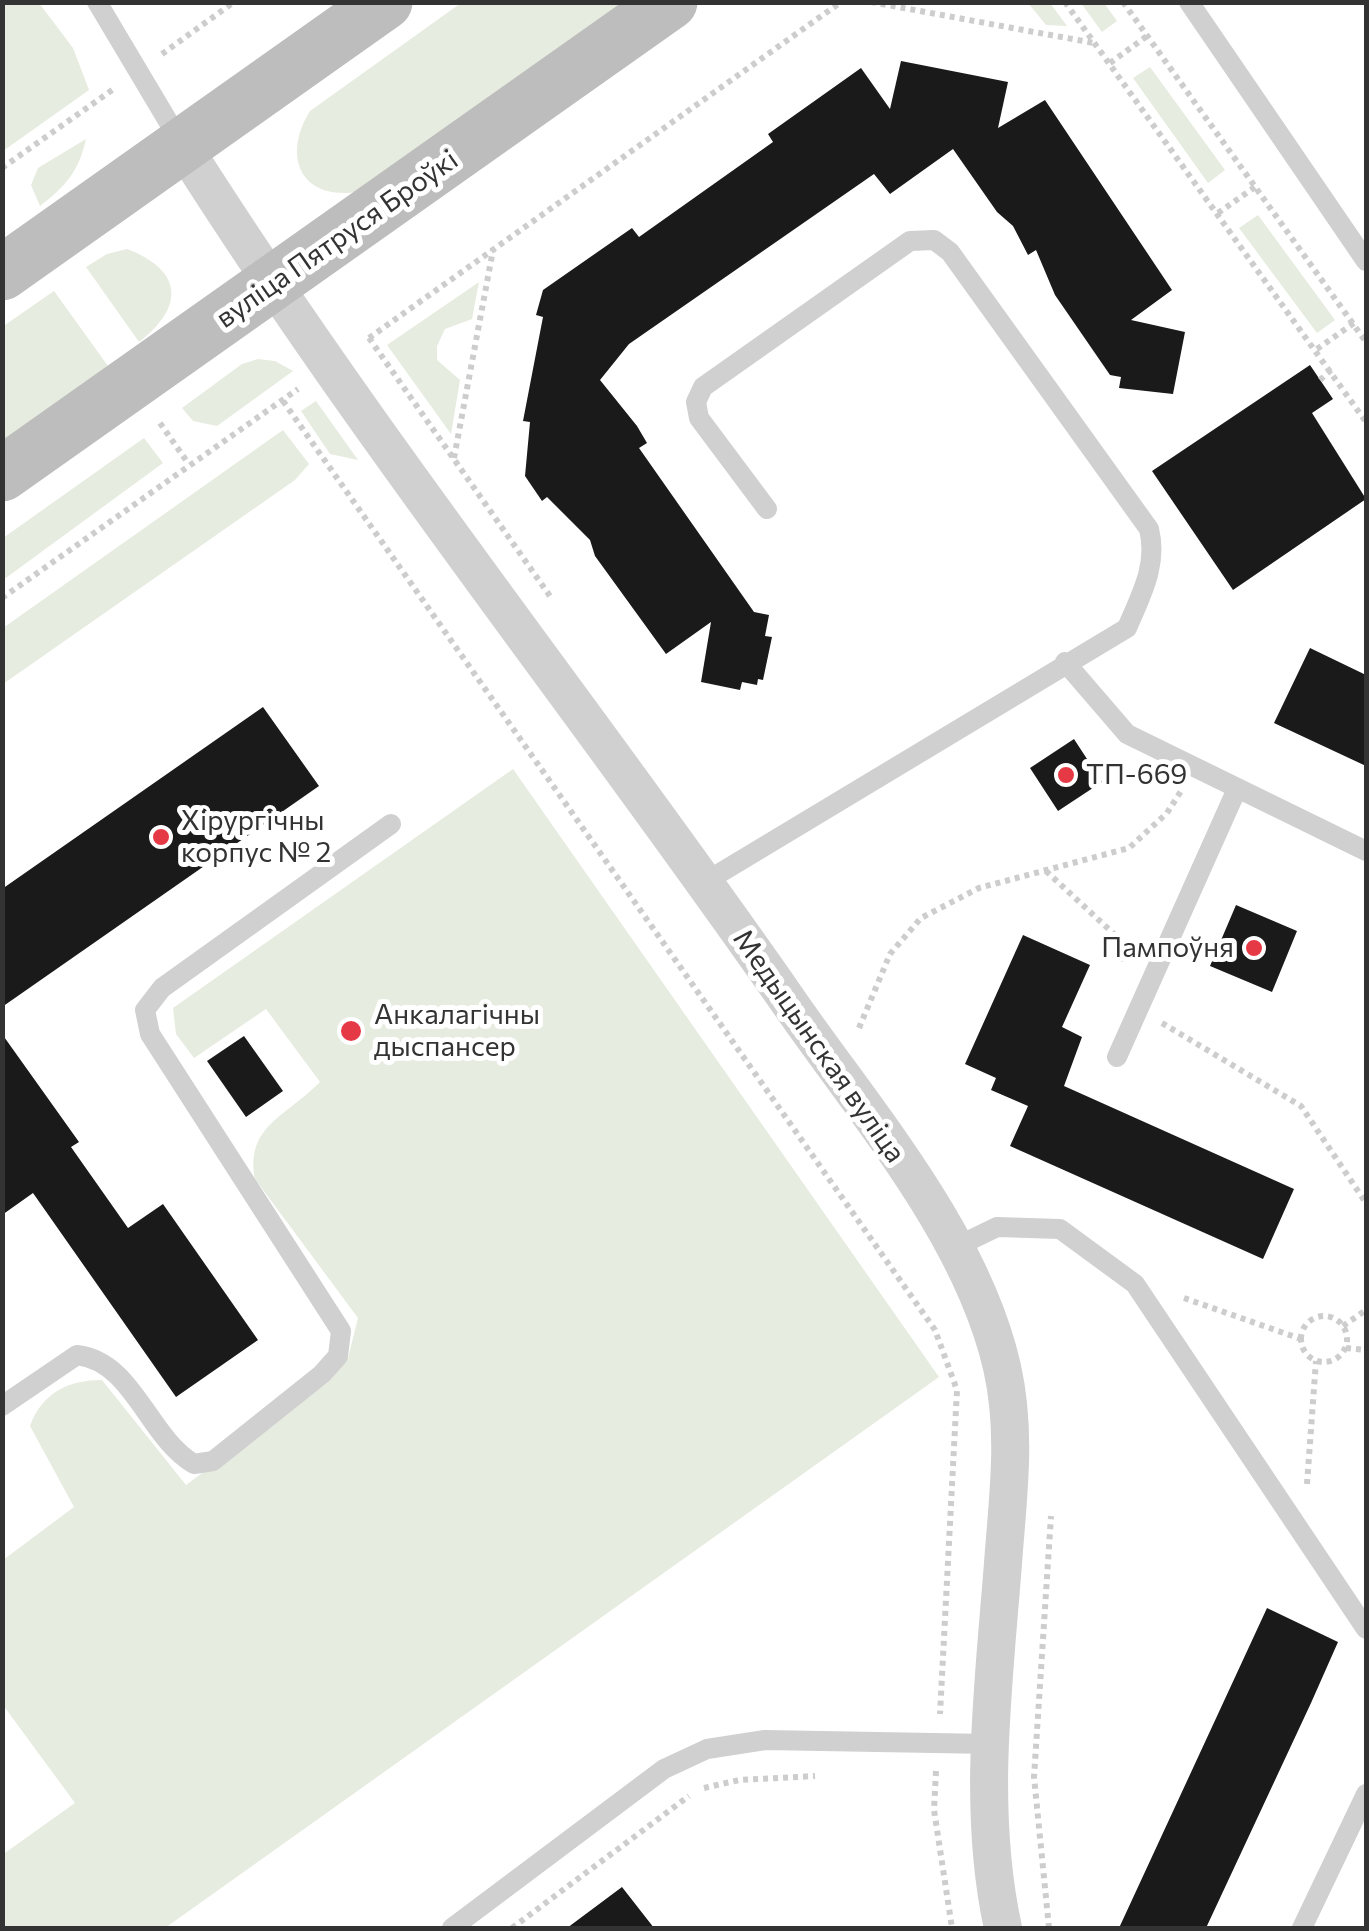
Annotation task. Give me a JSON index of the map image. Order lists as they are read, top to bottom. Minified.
{"streets":{"main road":["вуліца Пятруся Броўкі"],"street":["Медыцынская вуліца"]},"crossings":[["вуліца Пятруся Броўкі","Медыцынская вуліца"]],"places":["ТП-669","Хірургічны корпус № 2","Пампоўня","Анкалагічны дыспансер"]}
